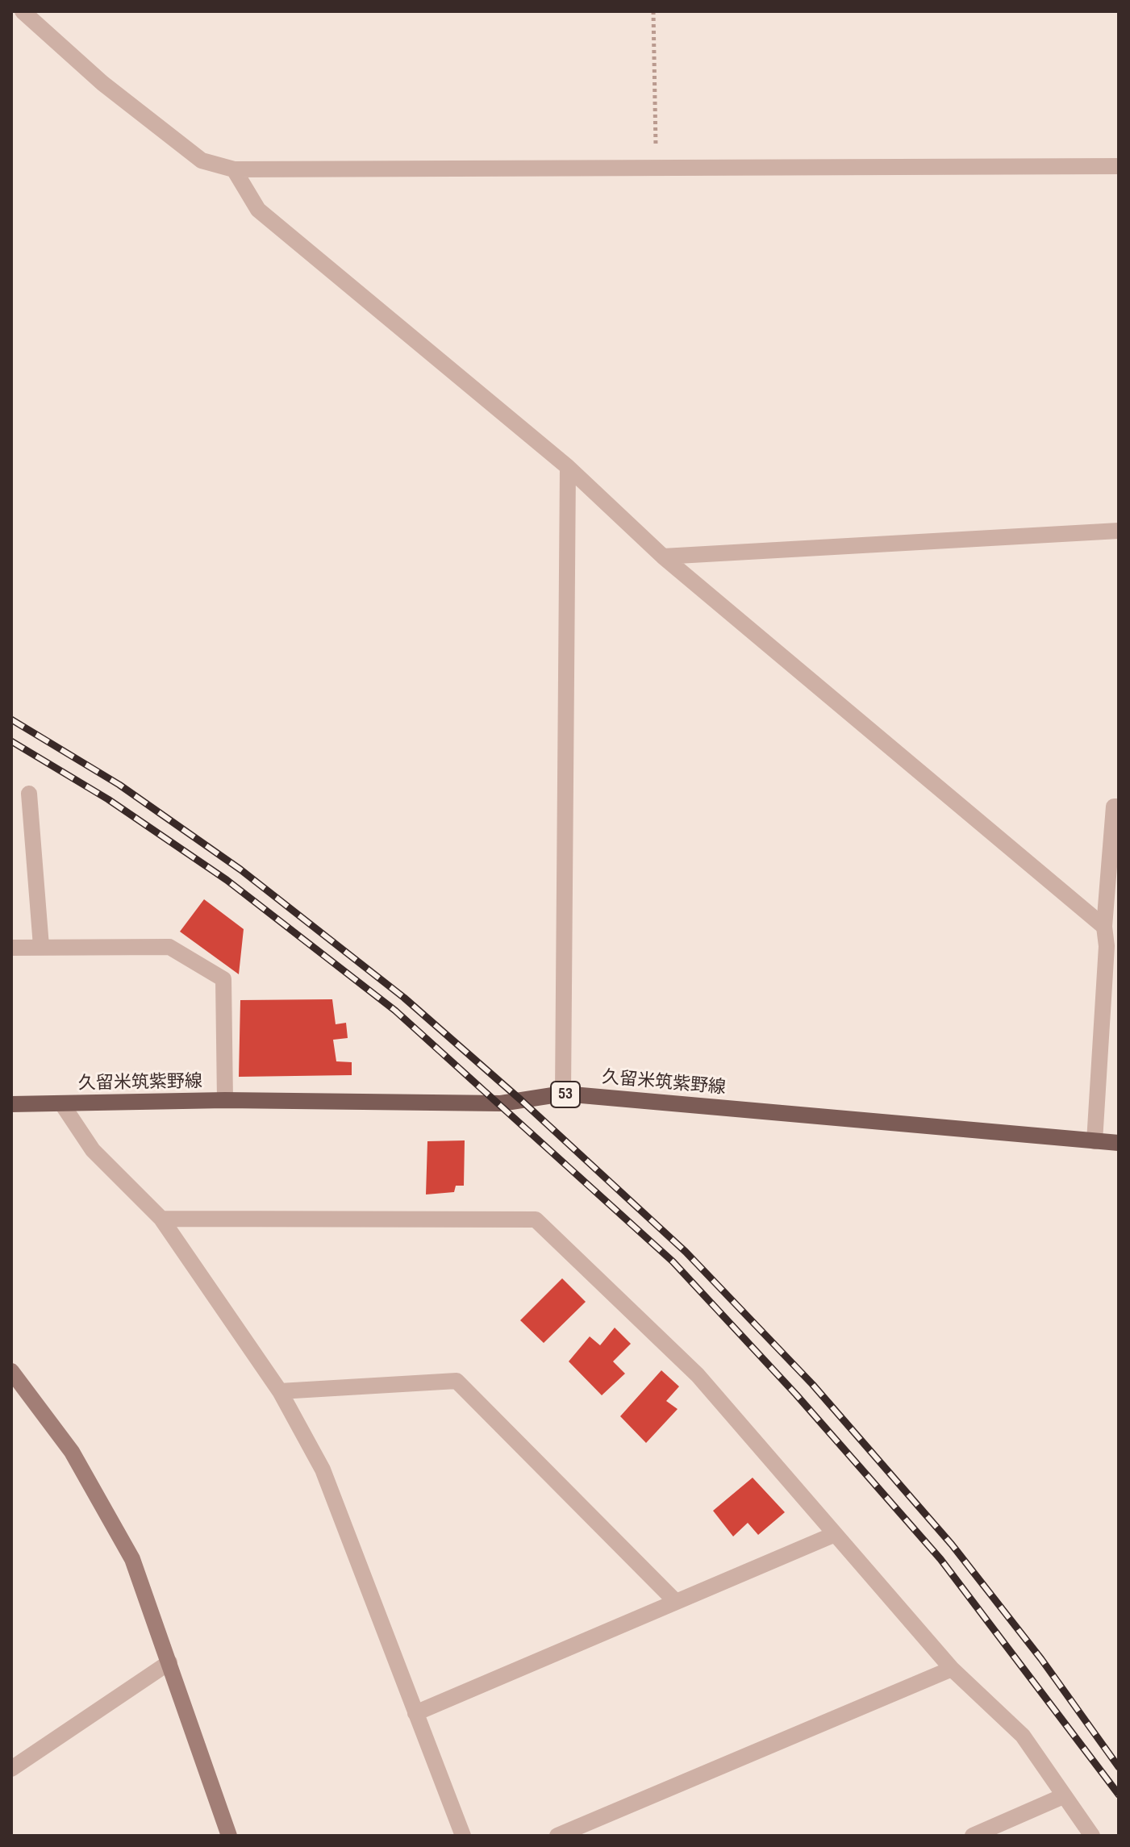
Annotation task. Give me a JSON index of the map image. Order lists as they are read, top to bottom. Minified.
{"streets":{"main road":["久留米筑紫野線","53"]}}
